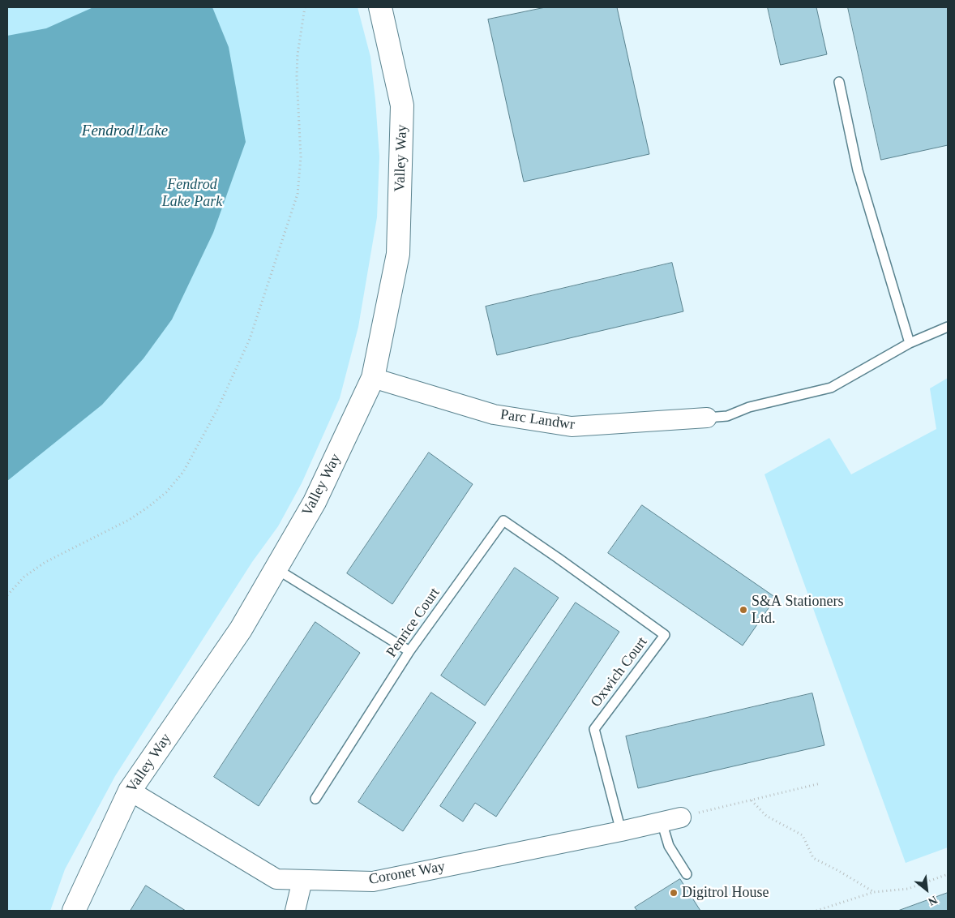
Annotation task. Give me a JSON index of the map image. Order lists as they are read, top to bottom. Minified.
{"streets":{"street":["Valley Way","Parc Landwr","Coronet Way"],"lane":["Penrice Court","Oxwich Court"]},"crossings":[["Valley Way","Parc Landwr"],["Valley Way","Coronet Way"],["Penrice Court","Oxwich Court"],["Oxwich Court","Coronet Way"]],"water":["Fendrod Lake"],"parks":["Fendrod Lake Park"],"places":["S&A Stationers Ltd.","Digitrol House"],"north":"bottom right"}
